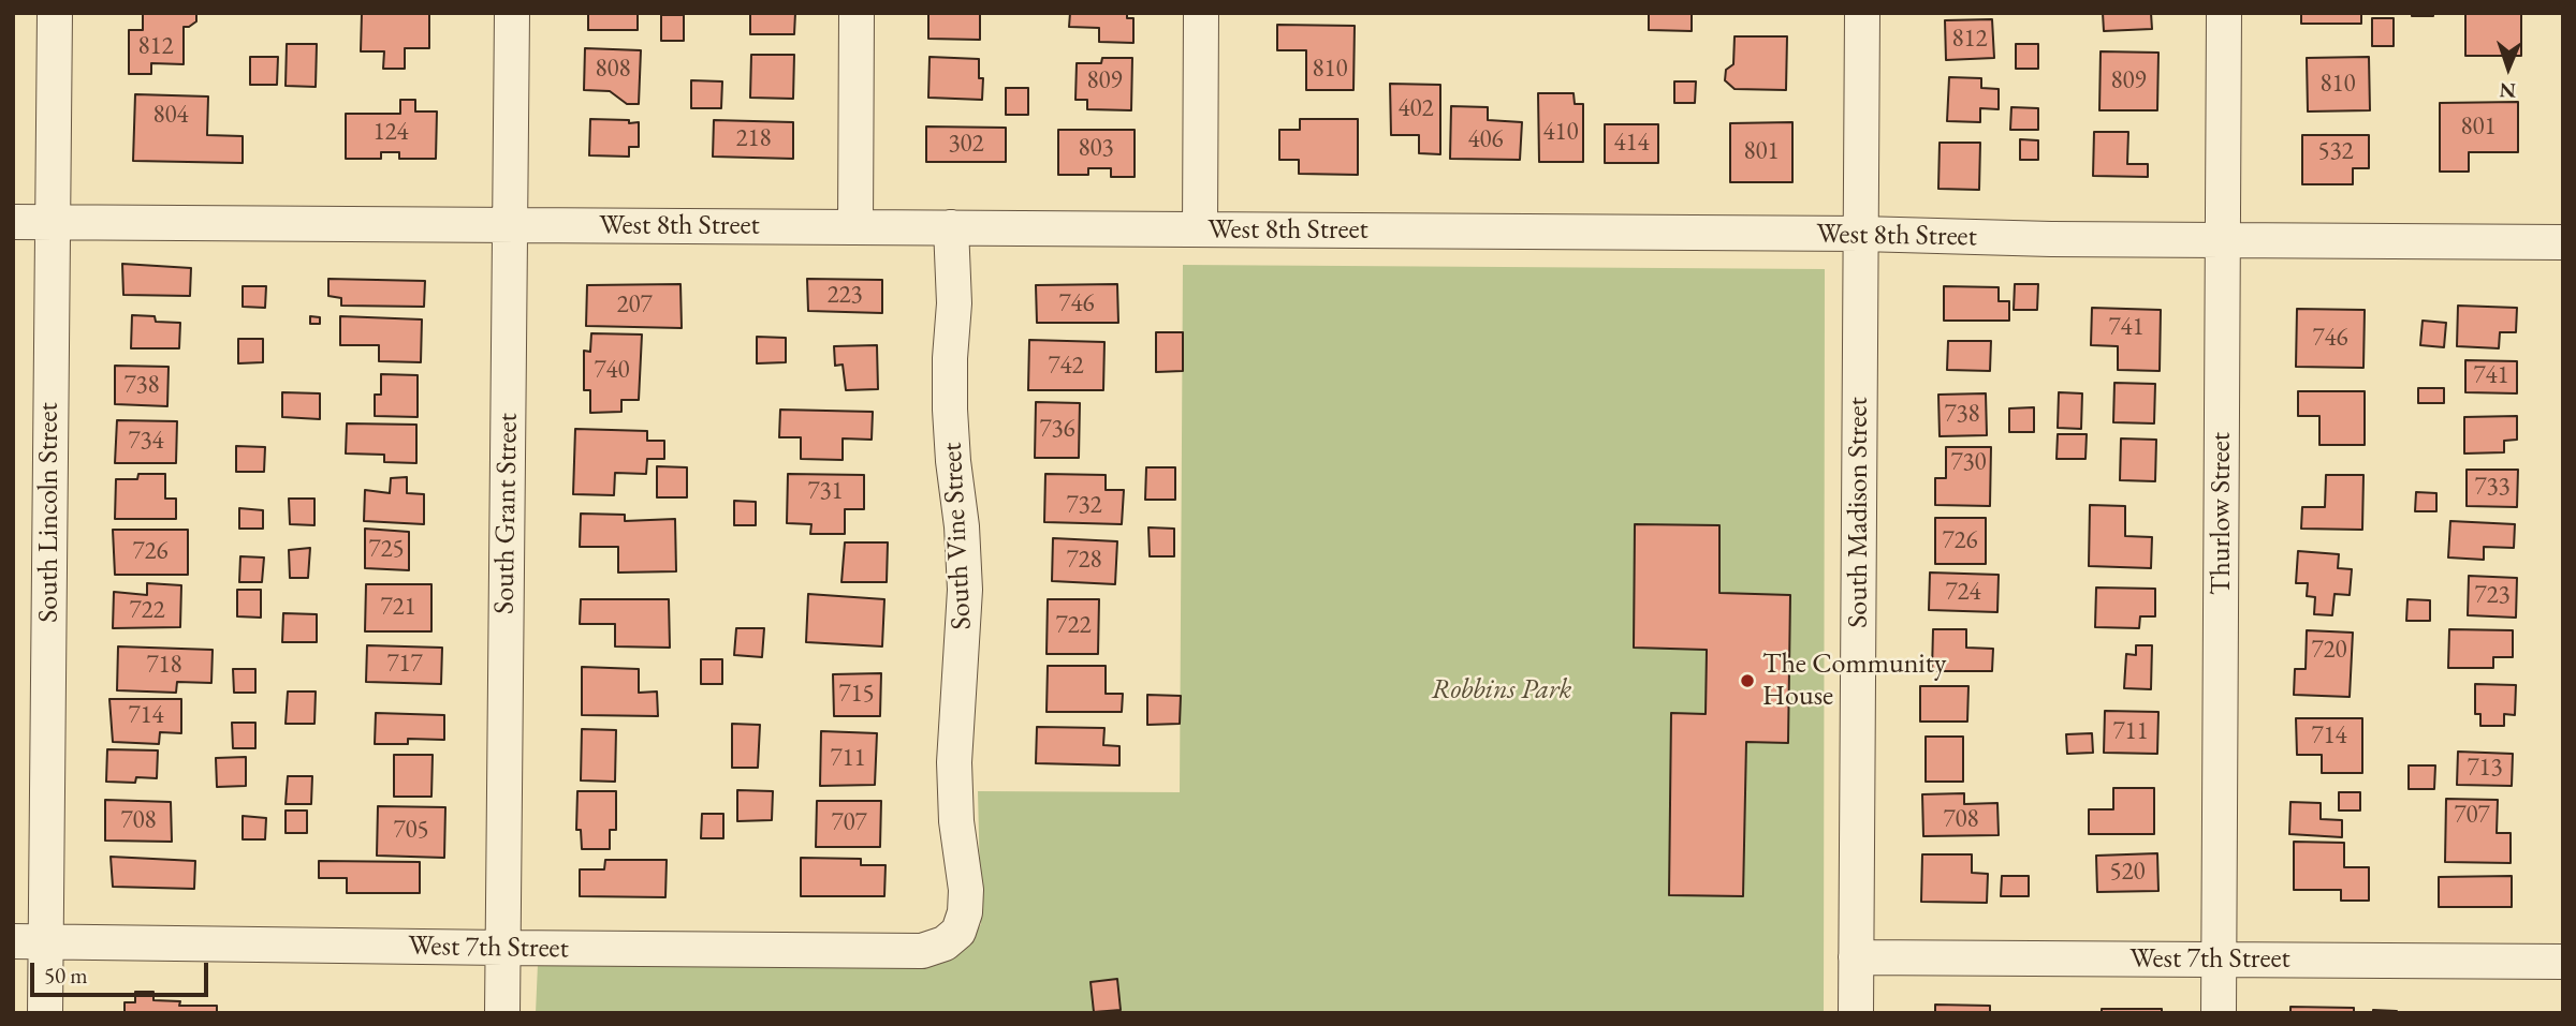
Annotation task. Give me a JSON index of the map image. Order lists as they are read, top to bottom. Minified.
{"streets":{"street":["West 8th Street","South Lincoln Street","South Madison Street","South Grant Street","Thurlow Street","South Vine Street","West 7th Street"]},"crossings":[["West 8th Street","South Lincoln Street"],["West 8th Street","South Madison Street"],["West 8th Street","South Grant Street"],["West 8th Street","Thurlow Street"],["West 8th Street","South Vine Street"],["South Lincoln Street","West 7th Street"],["South Madison Street","West 7th Street"],["South Grant Street","West 7th Street"],["Thurlow Street","West 7th Street"],["South Vine Street","West 7th Street"]],"parks":["Robbins Park"],"places":["The Community House"],"house_numbers":["812","812","808","810","809","809","810","402","804","801","124","410","218","406","414","302","803","801","532","223","746","207","741","746","742","740","741","738","738","736","734","730","733","731","732","726","725","726","728","724","723","721","722","722","720","717","718","715","714","711","714","711","713","707","708","708","707","705","520"],"scale_bar":"50 m","north":"bottom"}
